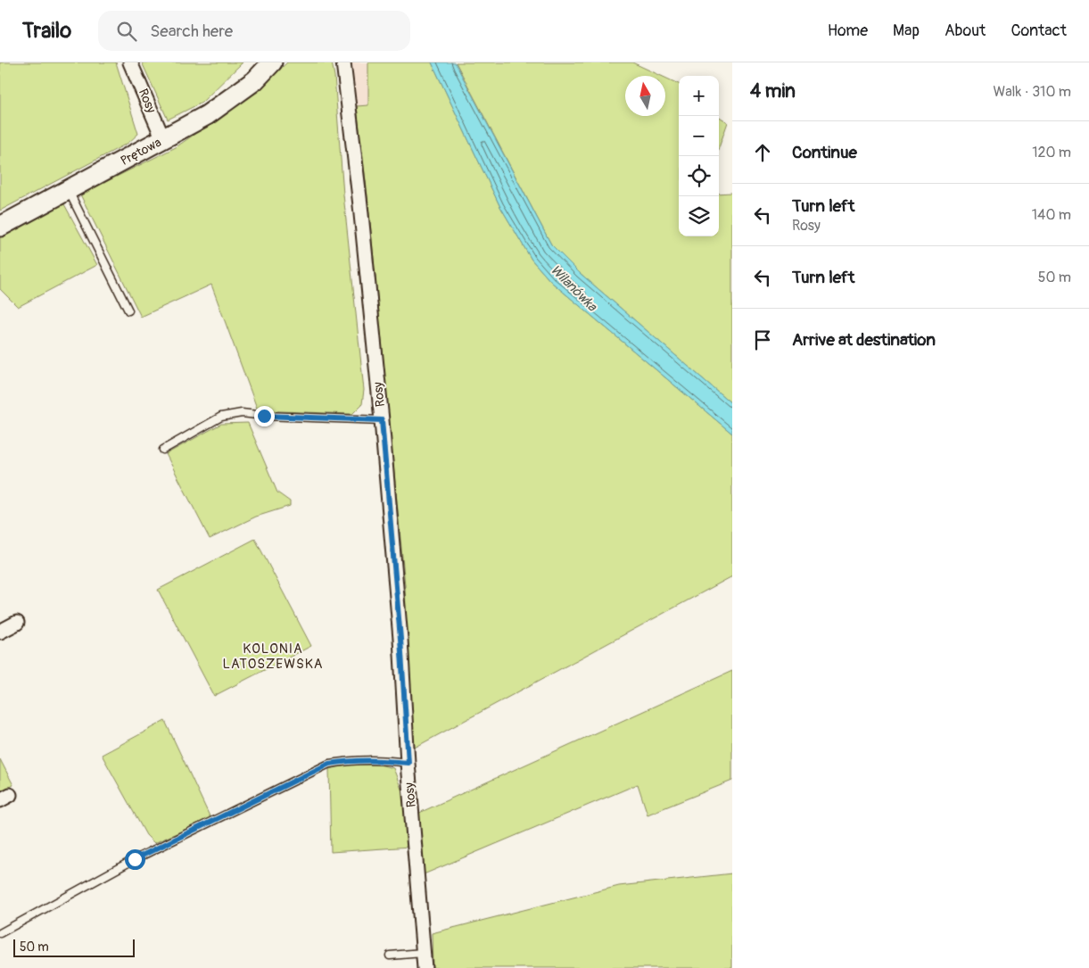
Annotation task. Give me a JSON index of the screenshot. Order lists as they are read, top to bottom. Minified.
{"streets":{"street":["Rosy","Prętowa"]},"crossings":[["Rosy","Prętowa"]],"districts":["KOLONIA LATOSZEWSKA"],"water":["Wilanówka"],"scale_bar":"50 m","north":"top","page":{"header":"Trailo","search":"Search here","nav":["Home","Map","About","Contact"],"heading":["4 min","Walk · 310 m"],"map_buttons":["+","−"],"list":[["Continue","120 m"],["Turn left","Rosy","140 m"],["Turn left","50 m"],"Arrive at destination"],"scale":"50 m"}}
